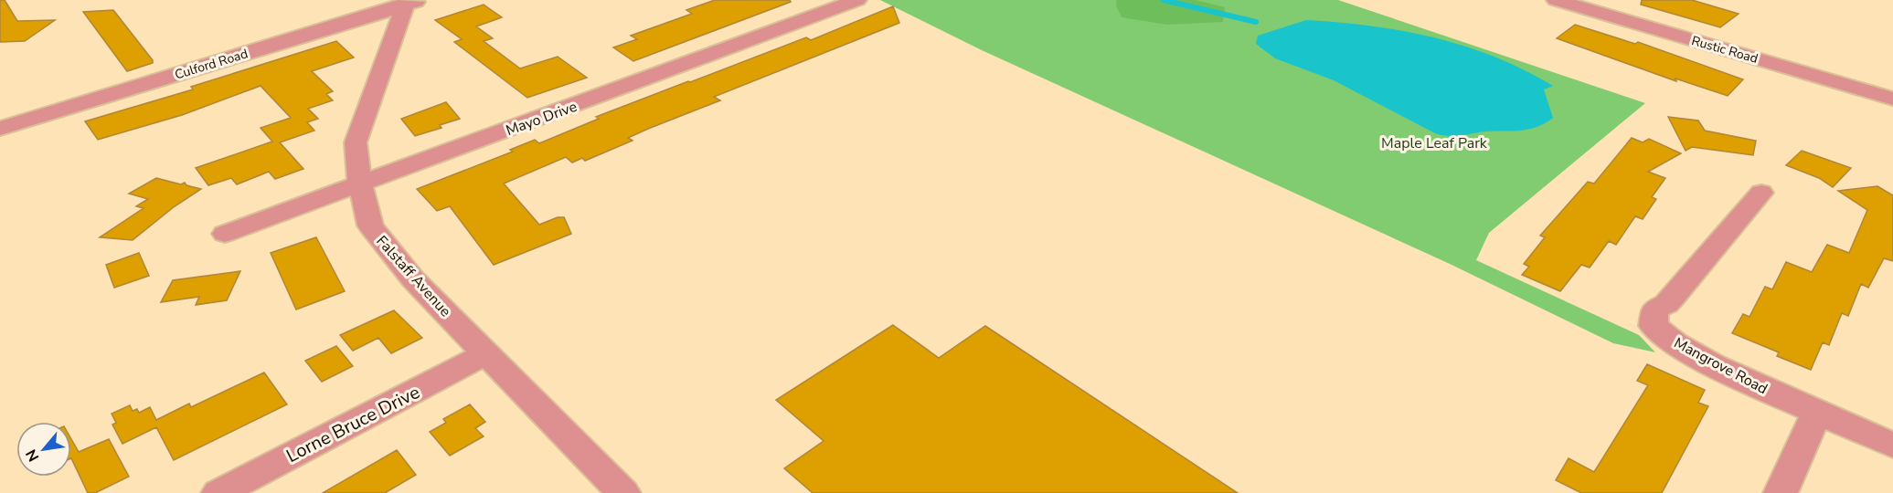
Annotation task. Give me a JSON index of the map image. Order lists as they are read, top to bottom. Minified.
{"streets":{"street":["Rustic Road","Culford Road","Mayo Drive","Falstaff Avenue","Mangrove Road","Lorne Bruce Drive"]},"crossings":[["Culford Road","Falstaff Avenue"],["Mayo Drive","Falstaff Avenue"],["Falstaff Avenue","Lorne Bruce Drive"]],"parks":["Maple Leaf Park"],"north":"bottom left"}
